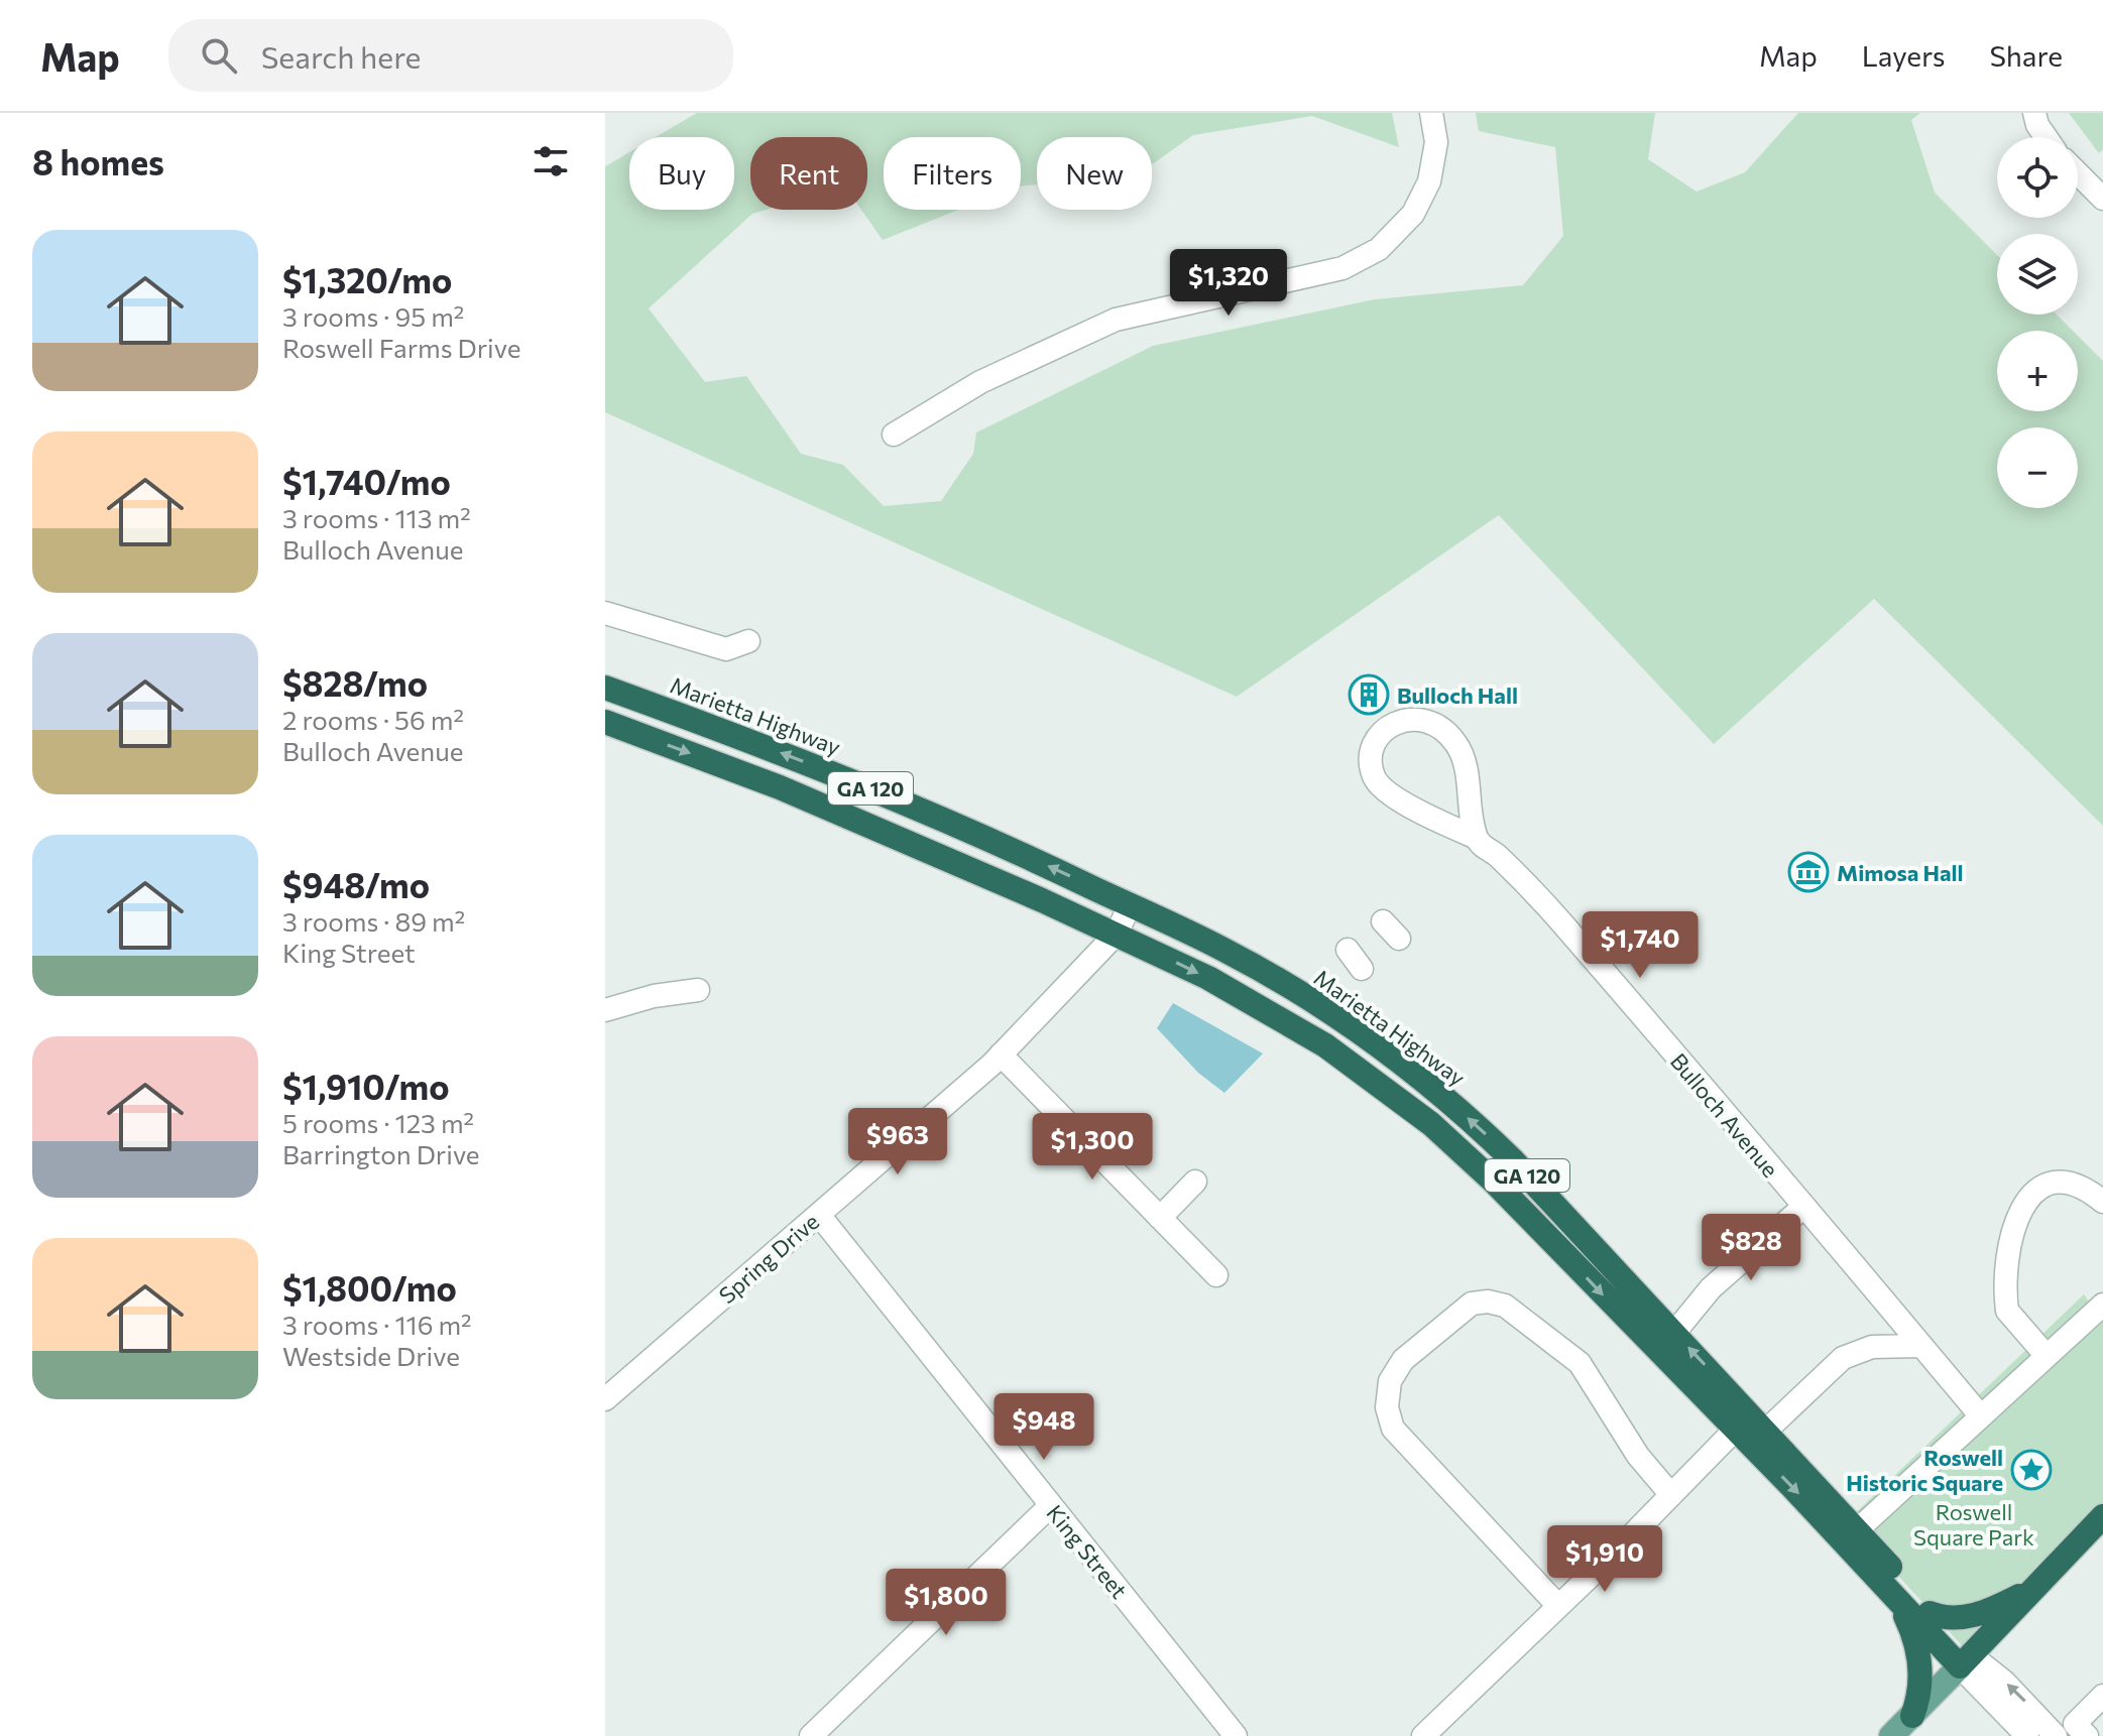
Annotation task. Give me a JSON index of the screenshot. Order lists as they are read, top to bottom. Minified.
{"streets":{"highway":["Marietta Highway","GA 120"],"street":["Bulloch Avenue","Spring Drive","King Street"]},"crossings":[["Marietta Highway","Spring Drive"],["Spring Drive","King Street"]],"parks":["Roswell Square Park"],"places":{"building":["Bulloch Hall"],"museum":["Mimosa Hall"],"place":["Roswell Historic Square"]},"page":{"header":"Map","search":"Search here","nav":["Map","Layers","Share"],"heading":"8 homes","map_buttons":["+","−"],"chip":["Buy","Rent","Filters","New"],"list":[{"name":"$1,320/mo","note":"3 rooms · 95 m² · Roswell Farms Drive"},{"name":"$1,740/mo","note":"3 rooms · 113 m² · Bulloch Avenue"},{"name":"$828/mo","note":"2 rooms · 56 m² · Bulloch Avenue"},{"name":"$948/mo","note":"3 rooms · 89 m² · King Street"},{"name":"$1,910/mo","note":"5 rooms · 123 m² · Barrington Drive"},{"name":"$1,800/mo","note":"3 rooms · 116 m² · Westside Drive"}],"price":["$1,320","$1,740","$963","$1,300","$828","$948","$1,910","$1,800"]}}
